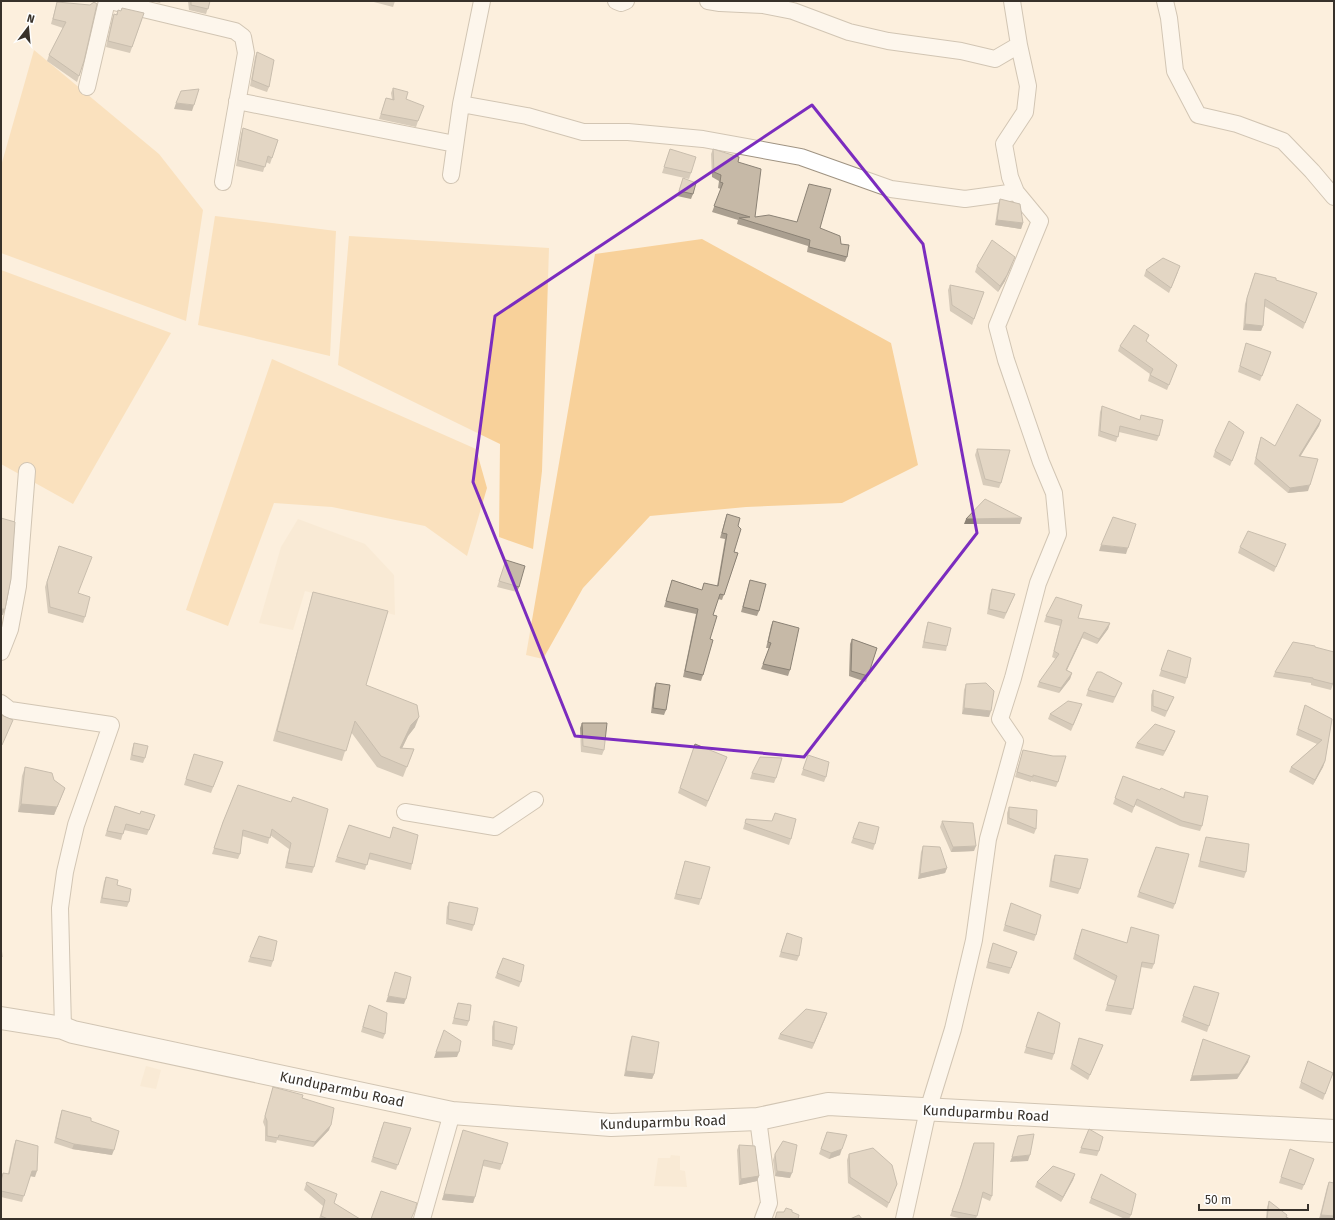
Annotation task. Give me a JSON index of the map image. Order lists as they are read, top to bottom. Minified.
{"streets":{"main road":["Kunduparmbu Road"]},"scale_bar":"50 m","north":"top"}
